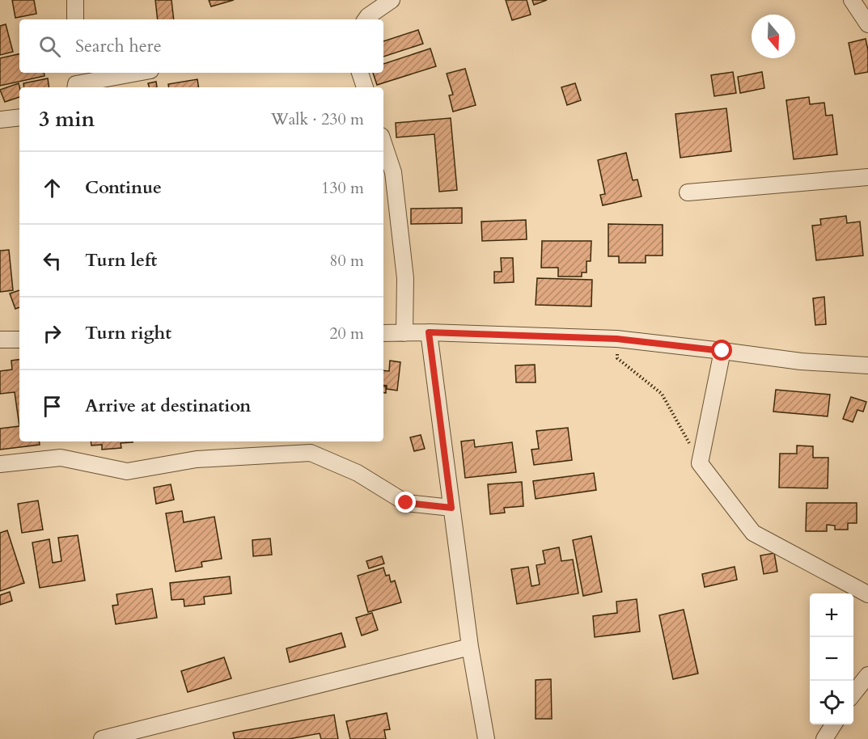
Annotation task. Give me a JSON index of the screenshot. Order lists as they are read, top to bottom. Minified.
{"north":"bottom","page":{"search":"Search here","heading":["3 min","Walk · 230 m"],"list":[["Continue","130 m"],["Turn left","80 m"],["Turn right","20 m"],"Arrive at destination"],"map_buttons":["+","−"]}}
